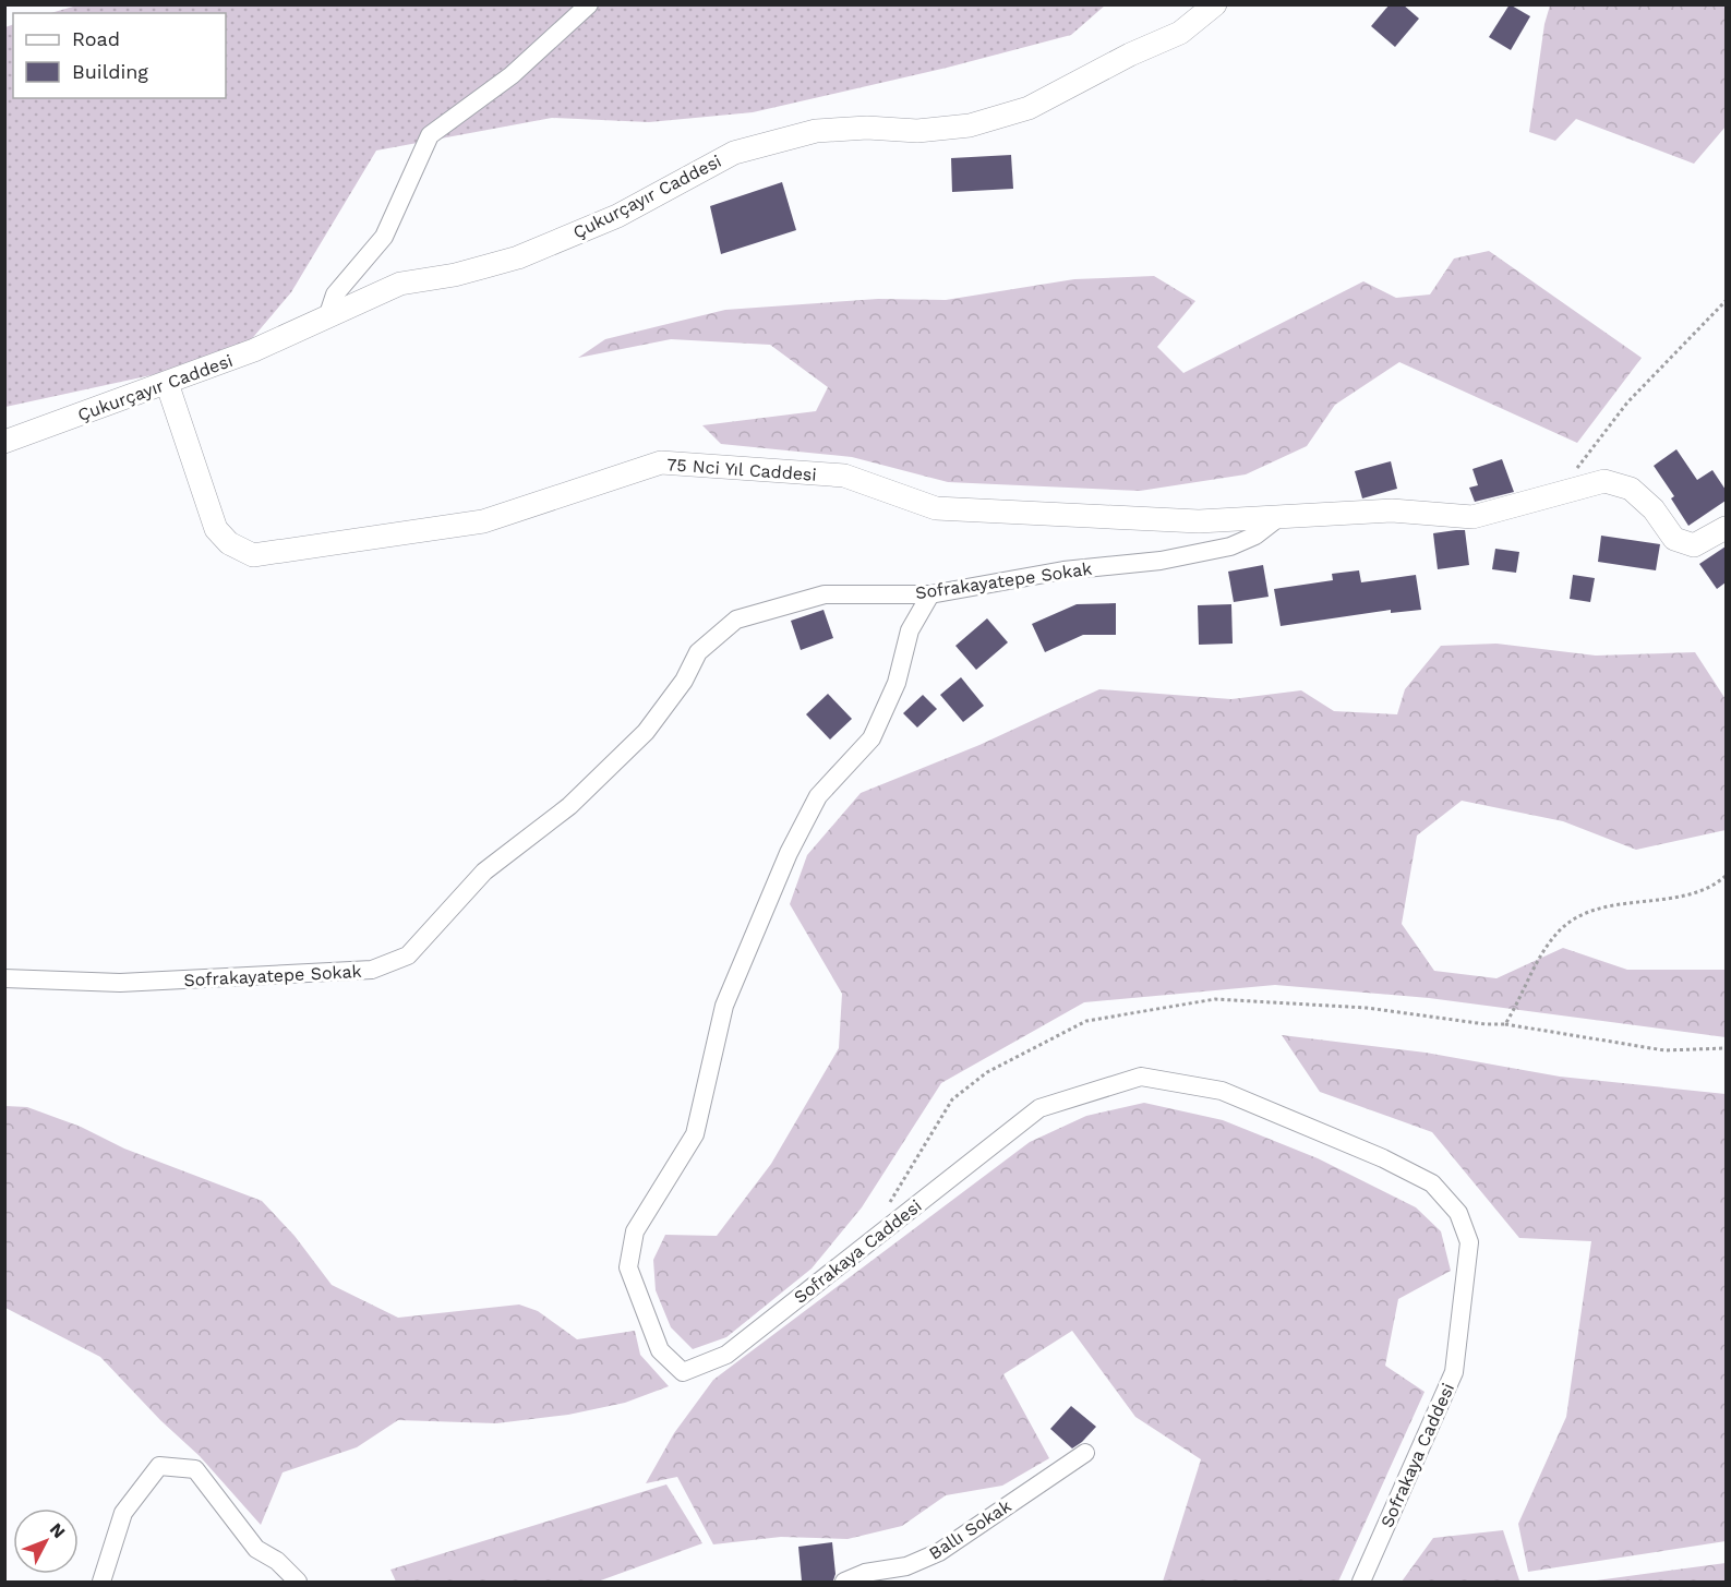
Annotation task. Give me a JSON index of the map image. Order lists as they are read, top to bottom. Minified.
{"streets":{"street":["Çukurçayır Caddesi","75 Nci Yıl Caddesi","Sofrakayatepe Sokak","Sofrakaya Caddesi","Ballı Sokak"]},"crossings":[["Çukurçayır Caddesi","75 Nci Yıl Caddesi"],["75 Nci Yıl Caddesi","Sofrakayatepe Sokak"],["Sofrakayatepe Sokak","Sofrakaya Caddesi"]],"legend":["Road","Building"],"north":"top right"}
